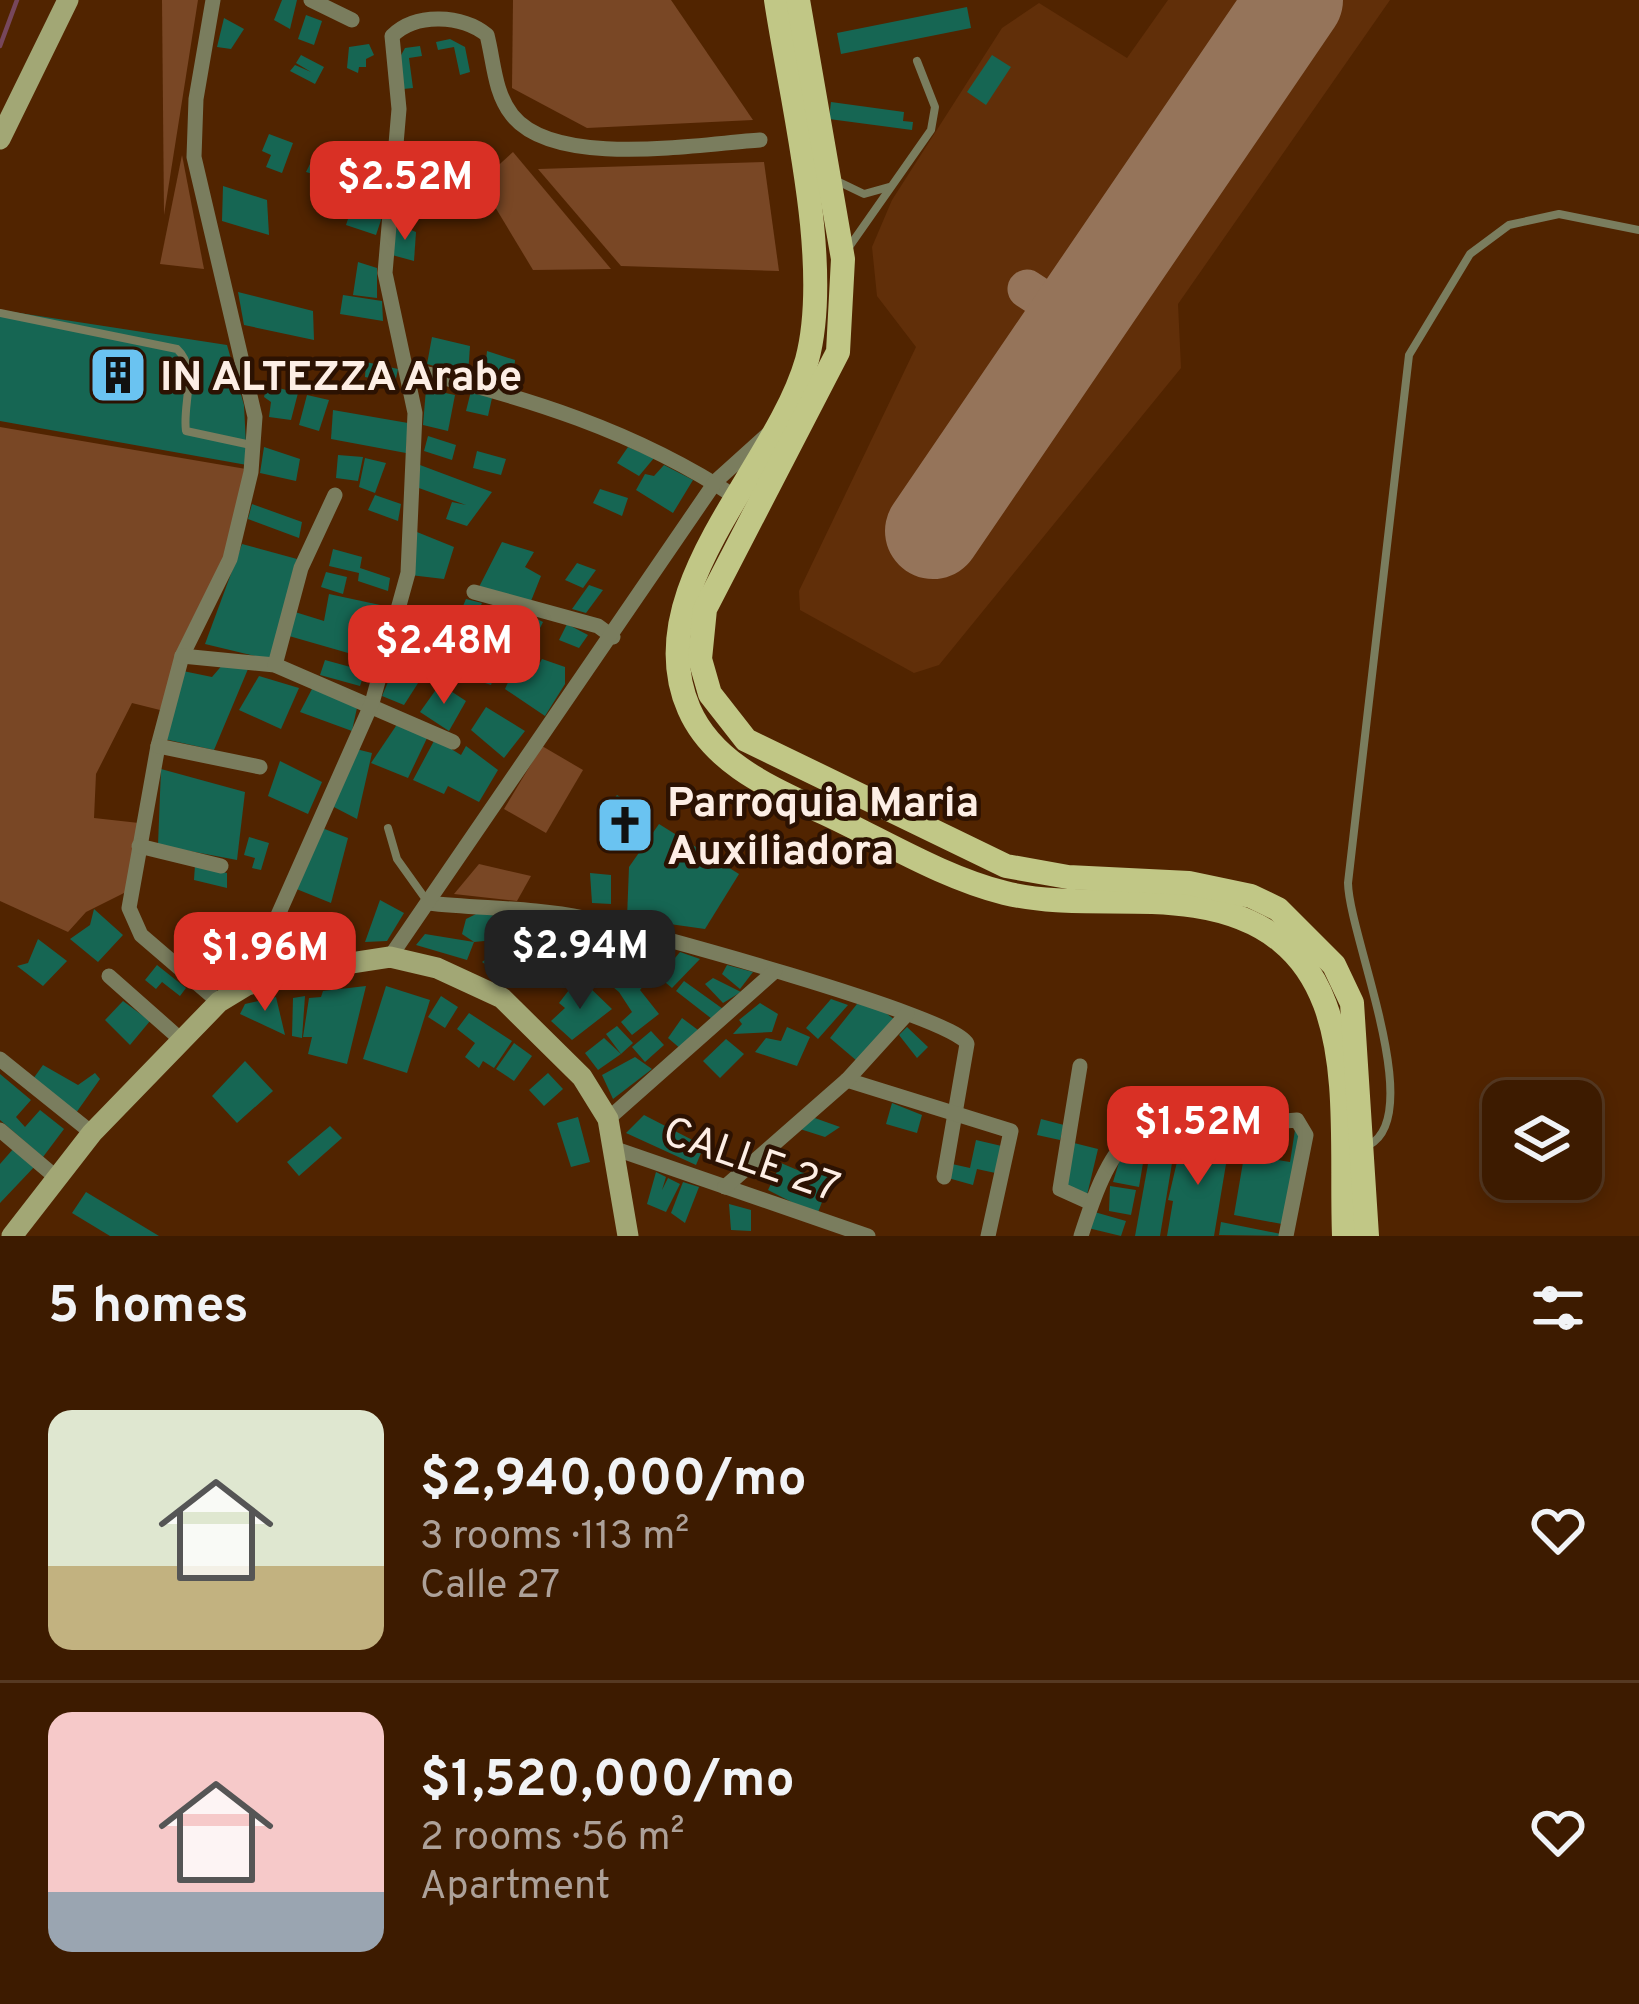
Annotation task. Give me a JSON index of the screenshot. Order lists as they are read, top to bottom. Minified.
{"streets":{"street":["CALLE 27"]},"places":{"building":["IN ALTEZZA Arabe"],"church":["Parroquia Maria Auxiliadora"]},"page":{"price":["$2.52M","$2.48M","$2.94M","$1.96M","$1.52M"],"heading":"5 homes","list":[{"name":"$2,940,000/mo","note":"3 rooms · 113 m² · Calle 27"},{"name":"$1,520,000/mo","note":"2 rooms · 56 m² · Apartment"}]}}
